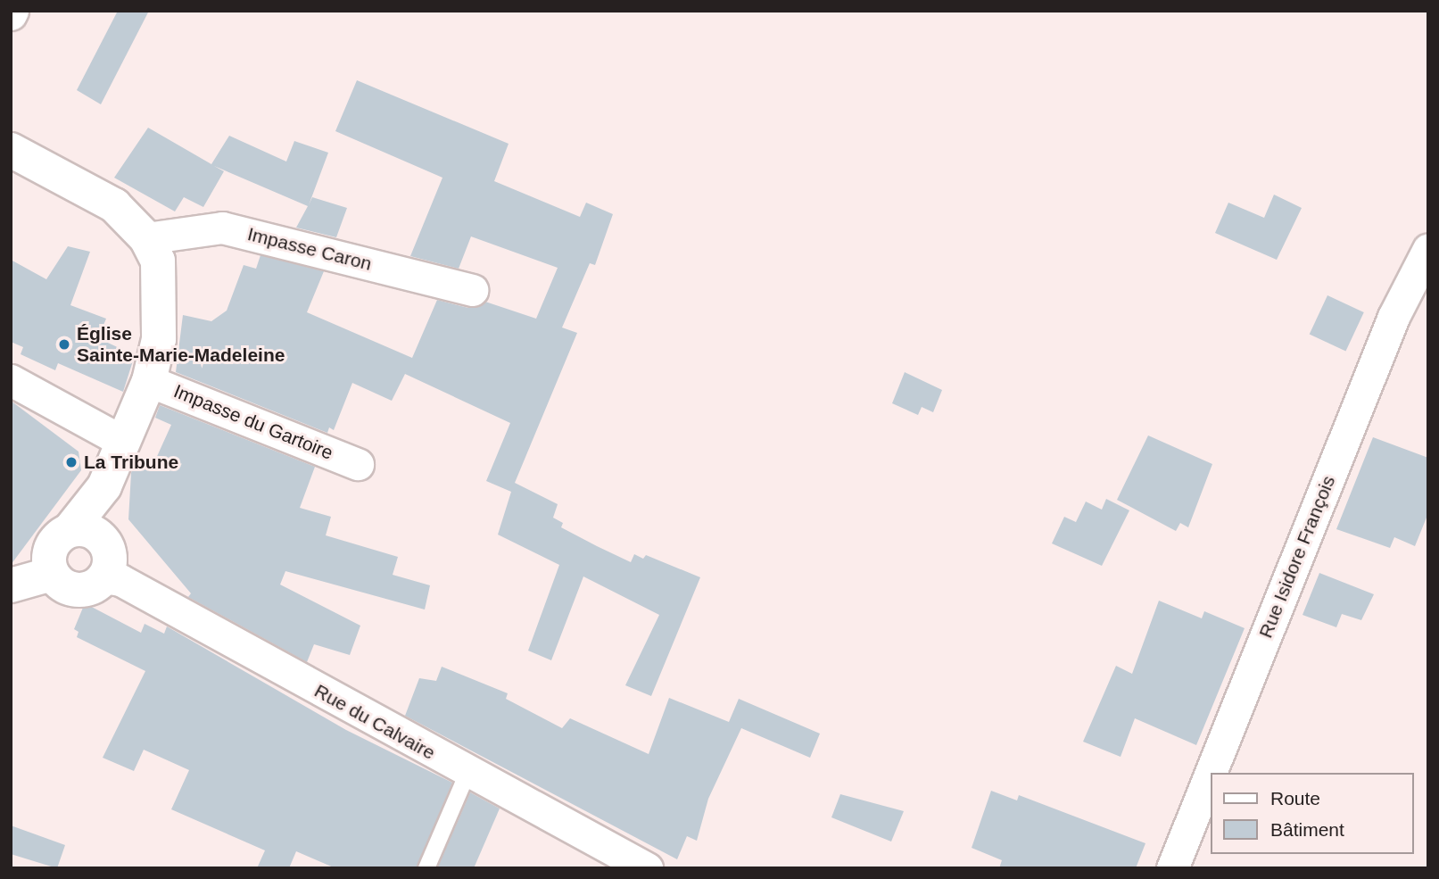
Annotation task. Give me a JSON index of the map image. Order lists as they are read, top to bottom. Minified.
{"streets":{"street":["Impasse Caron","Impasse du Gartoire","Rue Isidore François","Rue du Calvaire"]},"places":["Église Sainte-Marie-Madeleine","La Tribune"],"legend":["Route","Bâtiment"]}
